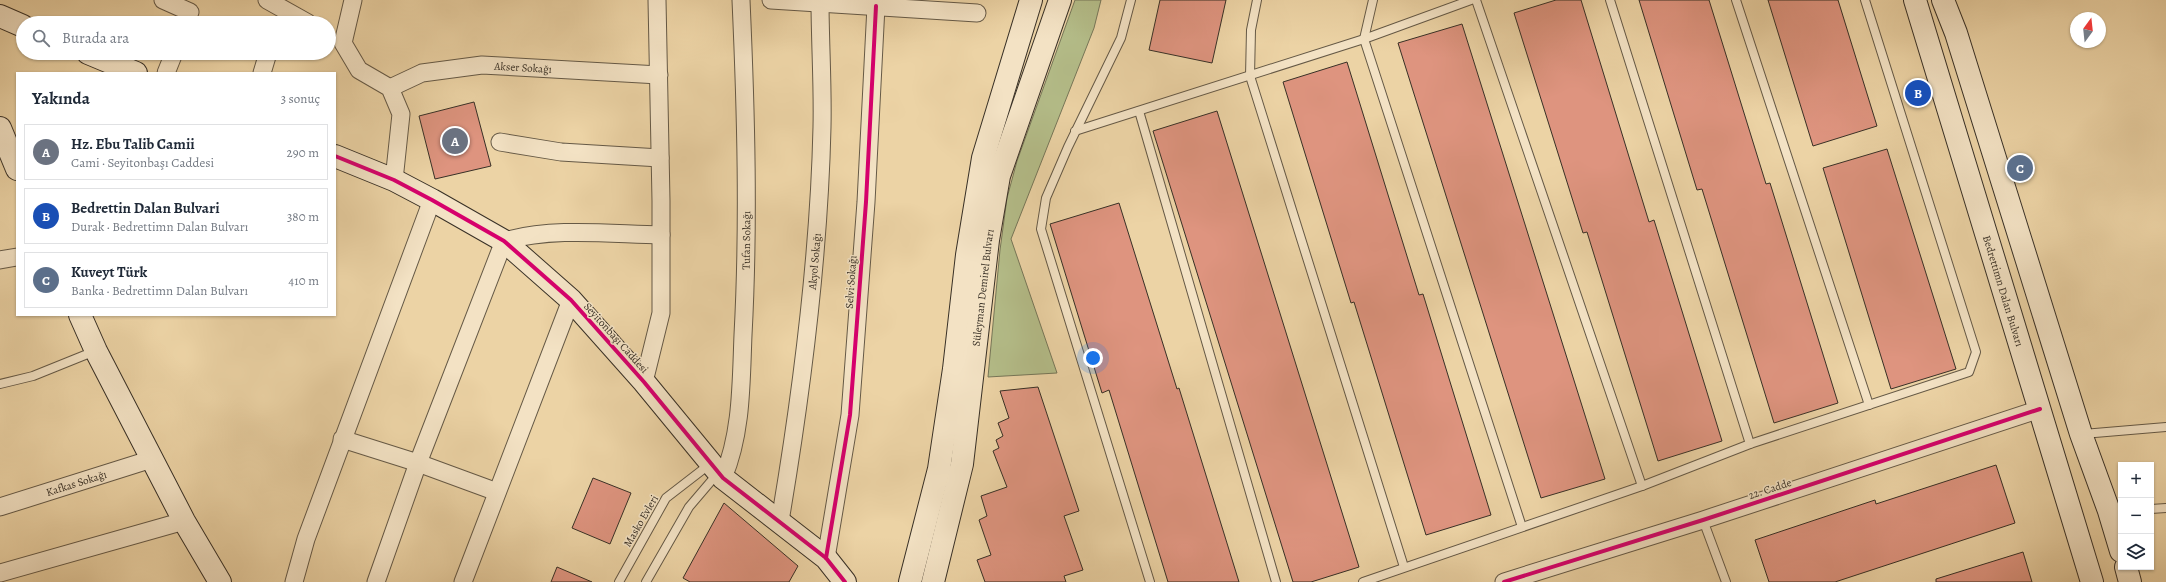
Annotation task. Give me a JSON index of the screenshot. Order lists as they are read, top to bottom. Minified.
{"streets":{"main road":["Süleyman Demirel Bulvarı","Bedrettimn Dalan Bulvarı","Seyitonbaşı Caddesi"],"street":["Akser Sokağı","Tufan Sokağı","Akyol Sokağı","Selvi Sokağı","Kafkas Sokağı","22. Cadde"],"lane":["Masko Evleri"]},"crossings":[["Tufan Sokağı","Seyitonbaşı Caddesi"],["Tufan Sokağı","Masko Evleri"],["Akyol Sokağı","Seyitonbaşı Caddesi"],["Selvi Sokağı","Seyitonbaşı Caddesi"],["Bedrettimn Dalan Bulvarı","22. Cadde"],["Seyitonbaşı Caddesi","Masko Evleri"]],"north":"top","page":{"search":"Burada ara","heading":["Yakında","3 sonuç"],"pins":["B","A","C"],"list":[{"mark":"A","name":"Hz. Ebu Talib Camii","note":"Cami · Seyitonbaşı Caddesi","value":"290 m"},{"mark":"B","name":"Bedrettin Dalan Bulvari","note":"Durak · Bedrettimn Dalan Bulvarı","value":"380 m"},{"mark":"C","name":"Kuveyt Türk","note":"Banka · Bedrettimn Dalan Bulvarı","value":"410 m"}],"map_buttons":["+","−"]}}
